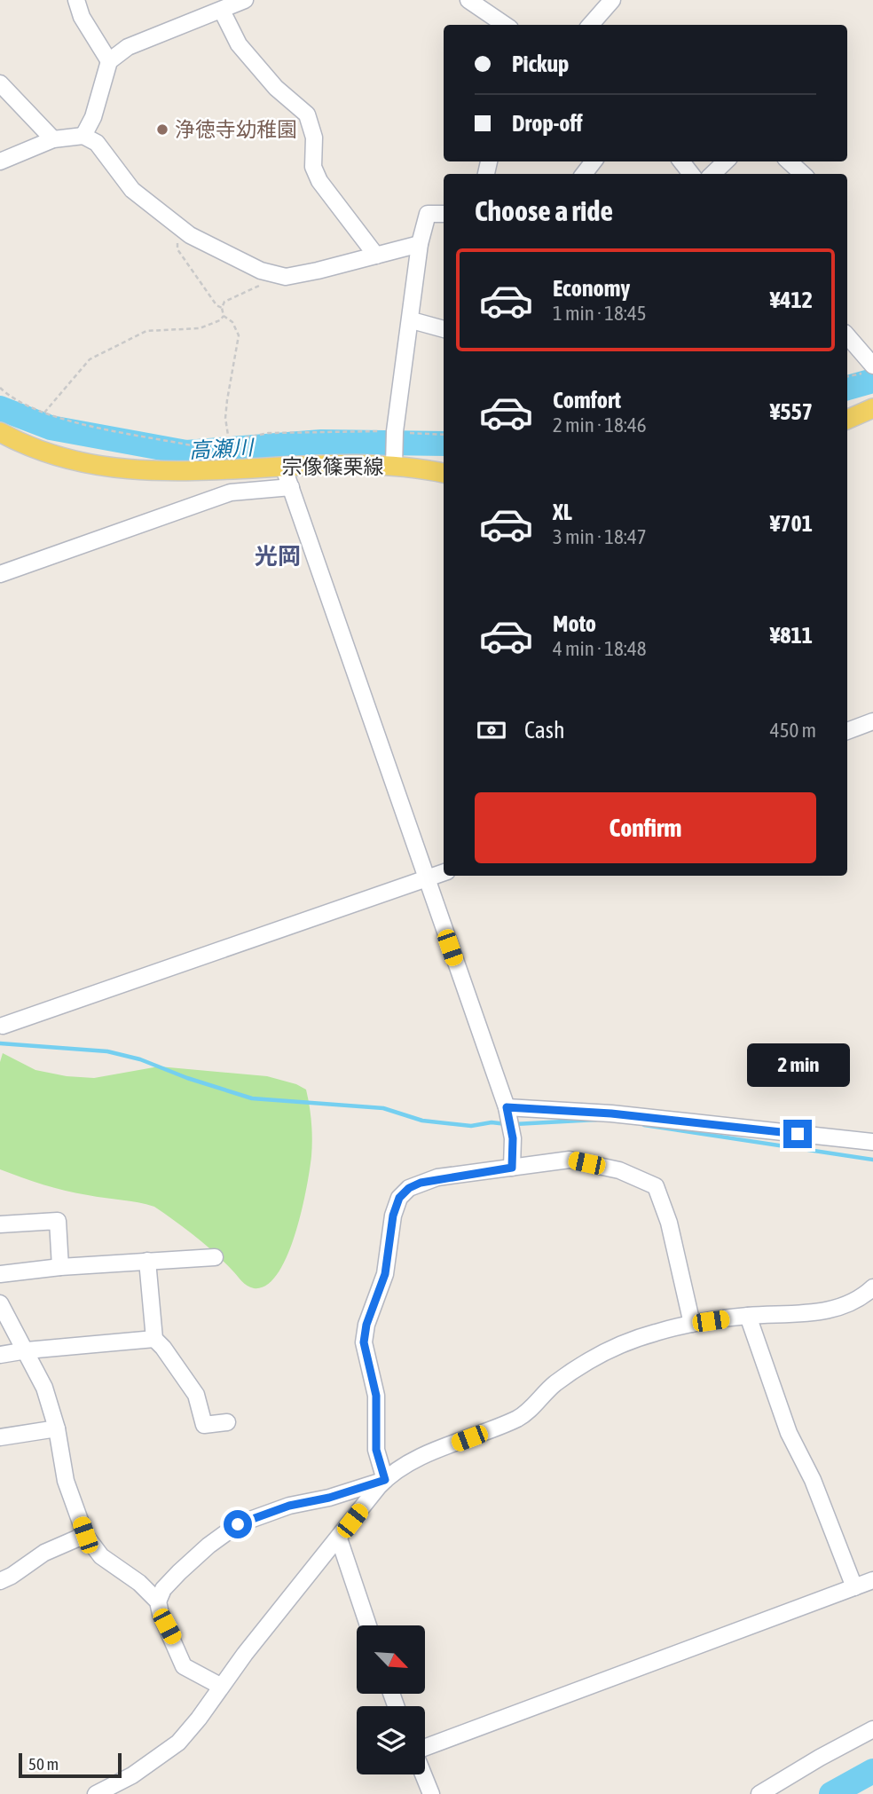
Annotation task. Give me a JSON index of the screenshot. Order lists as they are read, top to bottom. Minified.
{"streets":{"main road":["宗像篠栗線"]},"districts":["光岡"],"water":["高瀬川"],"places":["浄徳寺幼稚園"],"scale_bar":"50 m","north":"bottom right","page":{"banner":["Pickup","Drop-off"],"heading":"Choose a ride","list":[{"name":"Economy","note":"1 min · 18:45","value":"¥412"},{"name":"Comfort","note":"2 min · 18:46","value":"¥557"},{"name":"XL","note":"3 min · 18:47","value":"¥701"},{"name":"Moto","note":"4 min · 18:48","value":"¥811"}],"pay":["Cash","450 m"],"buttons":"Confirm","bubble":"2 min","scale":"50 m"}}
